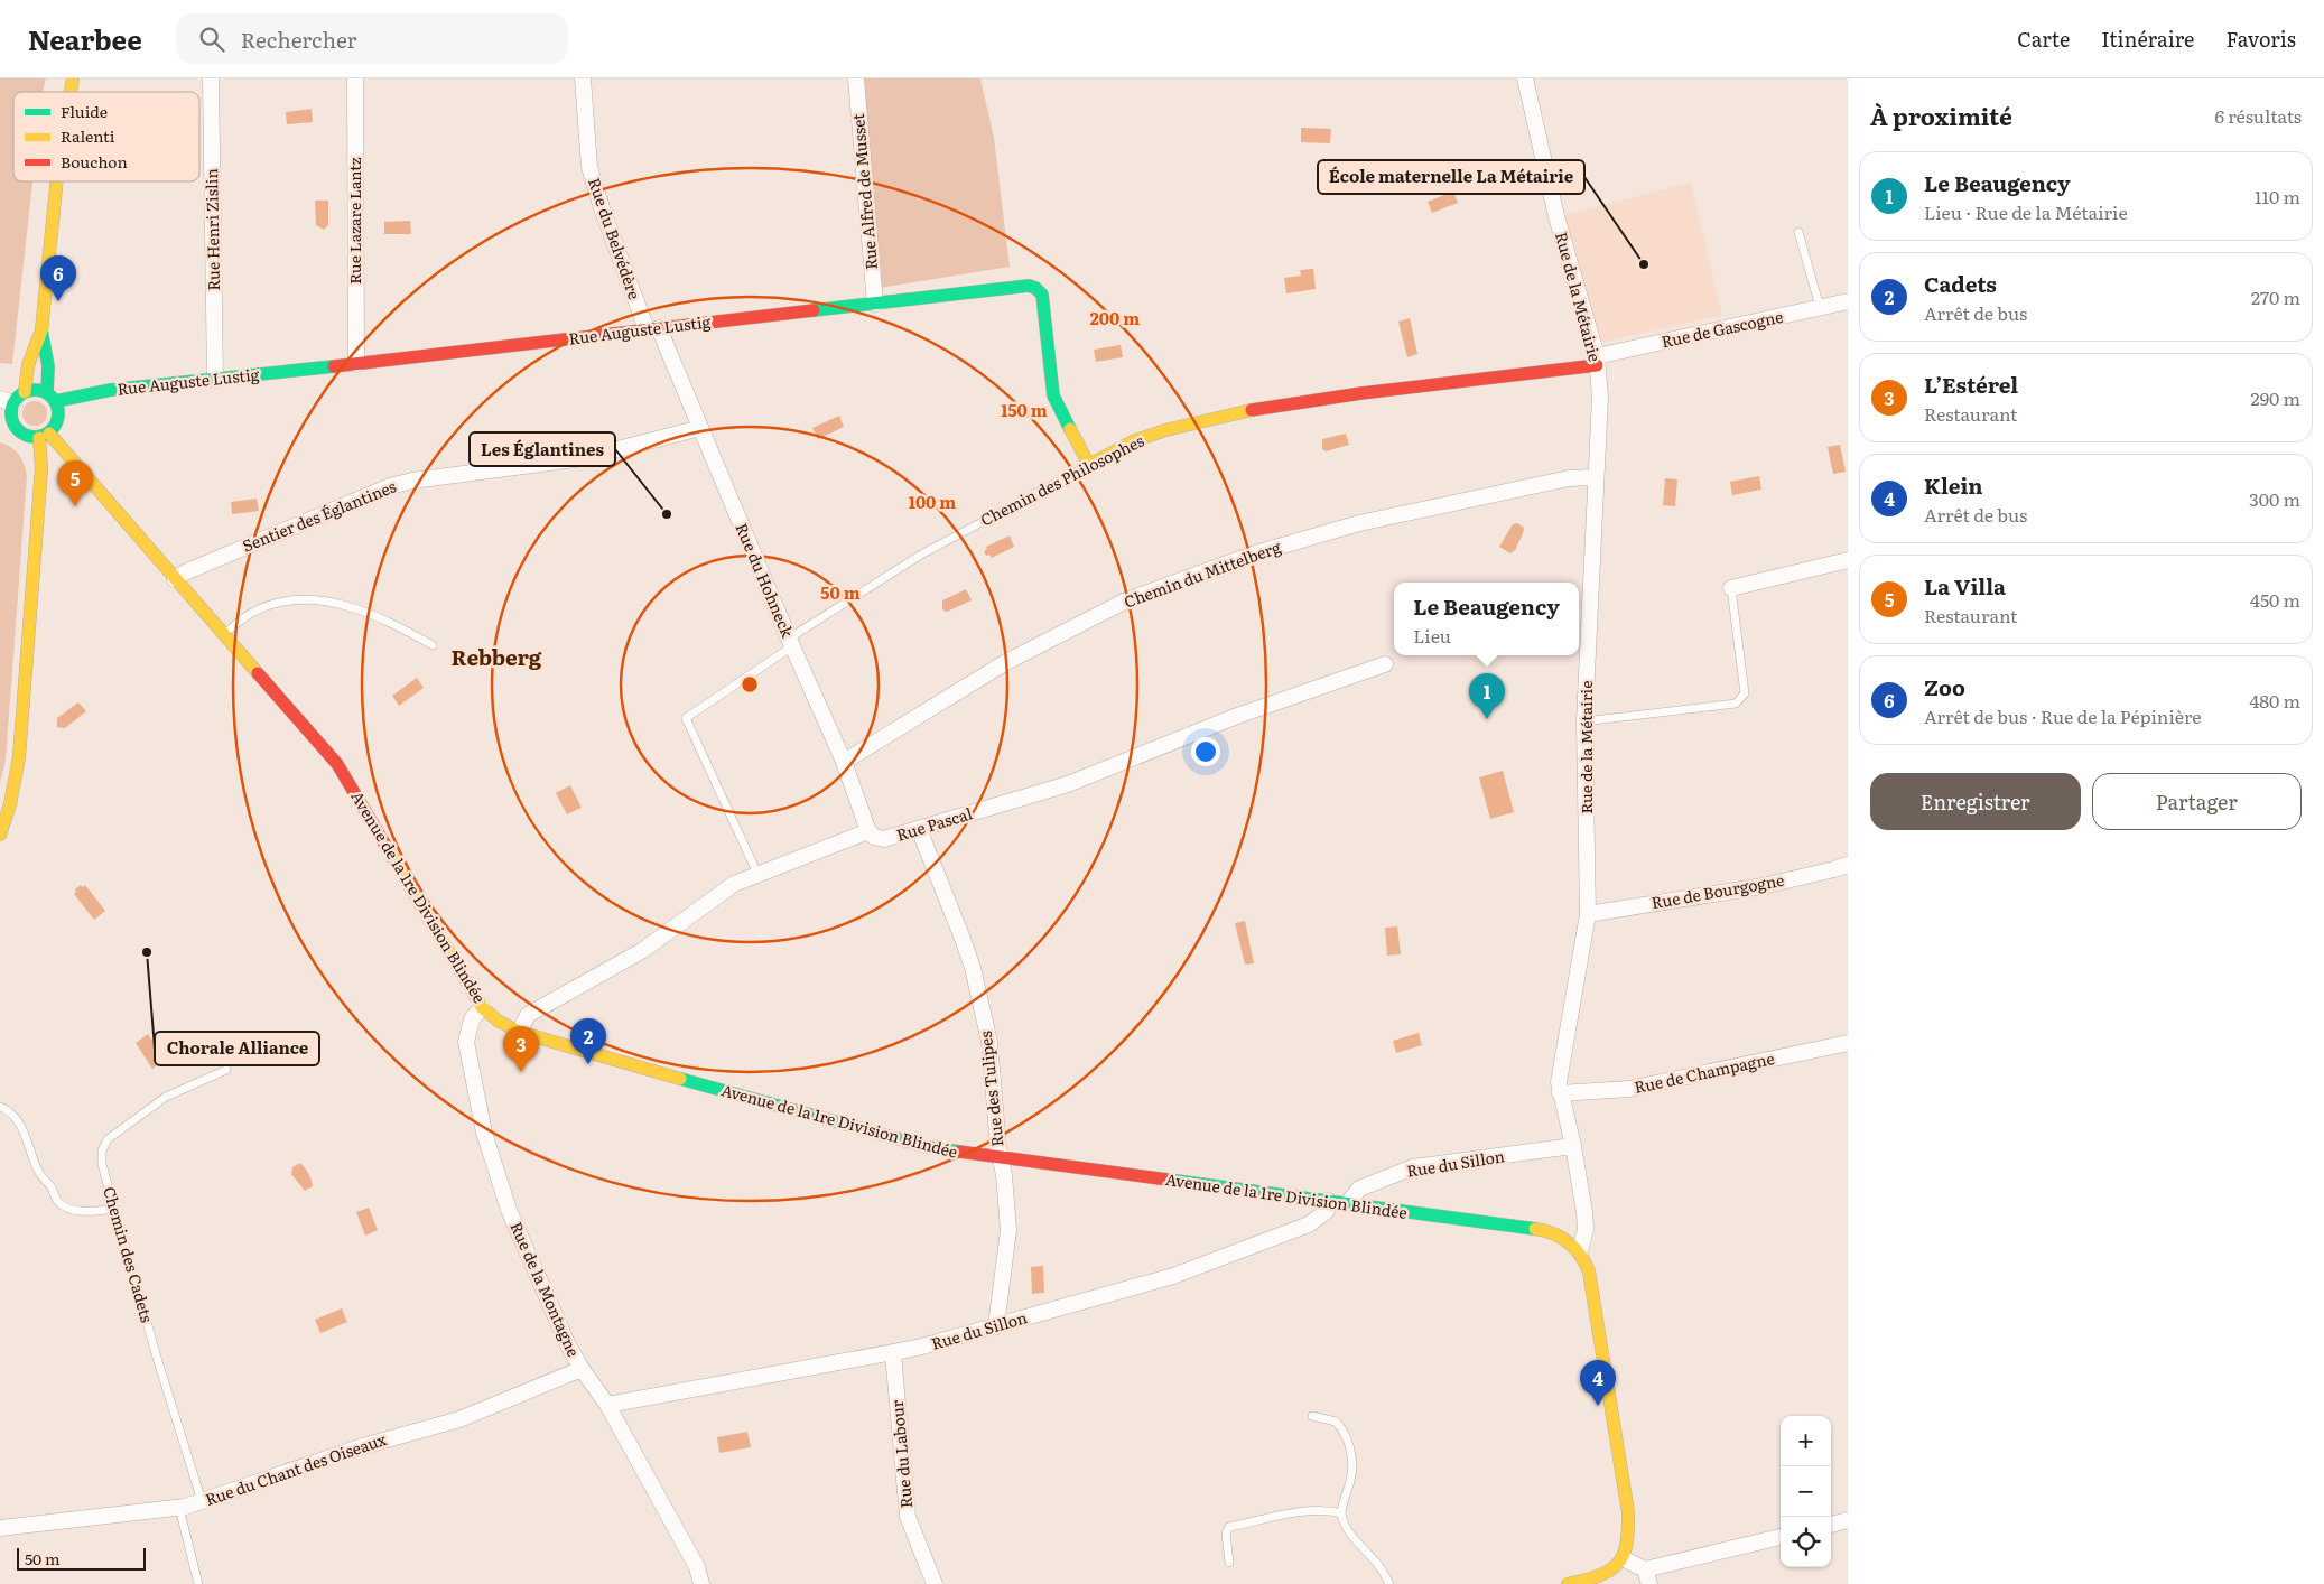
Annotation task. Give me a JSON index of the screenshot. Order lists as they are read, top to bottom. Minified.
{"streets":{"main road":["Rue Auguste Lustig","Chemin des Philosophes","Avenue de la 1re Division Blindée"],"street":["Rue Alfred de Musset","Rue Lazare Lantz","Rue Henri Zislin","Rue du Belvédère","Rue de la Métairie","Rue de Gascogne","Sentier des Églantines","Chemin du Mittelberg","Rue du Hohneck","Rue Pascal","Rue de Bourgogne","Rue de Champagne","Rue des Tulipes","Rue du Sillon","Rue de la Montagne","Rue du Labour","Rue du Chant des Oiseaux"],"lane":["Chemin des Cadets"]},"crossings":[["Rue Alfred de Musset","Rue Auguste Lustig"],["Rue Lazare Lantz","Rue Auguste Lustig"],["Rue Henri Zislin","Rue Auguste Lustig"],["Rue du Belvédère","Rue Auguste Lustig"],["Rue du Belvédère","Rue du Hohneck"],["Rue de la Métairie","Rue de Gascogne"],["Rue de la Métairie","Chemin des Philosophes"],["Rue de la Métairie","Chemin du Mittelberg"],["Rue de la Métairie","Rue de Bourgogne"],["Rue de la Métairie","Avenue de la 1re Division Blindée"],["Rue de la Métairie","Rue de Champagne"],["Rue de la Métairie","Rue du Sillon"],["Rue de Gascogne","Chemin des Philosophes"],["Rue Auguste Lustig","Chemin des Philosophes"],["Rue Auguste Lustig","Rue du Hohneck"],["Rue Auguste Lustig","Avenue de la 1re Division Blindée"],["Chemin des Philosophes","Rue du Hohneck"],["Sentier des Églantines","Rue du Hohneck"],["Sentier des Églantines","Avenue de la 1re Division Blindée"],["Chemin du Mittelberg","Rue du Hohneck"],["Rue du Hohneck","Rue Pascal"],["Rue Pascal","Rue des Tulipes"],["Avenue de la 1re Division Blindée","Rue des Tulipes"],["Avenue de la 1re Division Blindée","Rue du Sillon"],["Avenue de la 1re Division Blindée","Rue de la Montagne"],["Rue des Tulipes","Rue du Sillon"],["Rue du Sillon","Rue de la Montagne"],["Rue du Sillon","Rue du Labour"],["Chemin des Cadets","Rue du Chant des Oiseaux"],["Rue de la Montagne","Rue du Chant des Oiseaux"]],"districts":["Rebberg"],"places":["École maternelle La Métairie","Les Églantines","Chorale Alliance"],"legend":["Fluide","Ralenti","Bouchon"],"scale_bar":"50 m","page":{"header":"Nearbee","search":"Rechercher","nav":["Carte","Itinéraire","Favoris"],"heading":["À proximité","6 résultats"],"list":[{"mark":"1","name":"Le Beaugency","note":"Lieu · Rue de la Métairie","value":"110 m"},{"mark":"2","name":"Cadets","note":"Arrêt de bus","value":"270 m"},{"mark":"3","name":"L’Estérel","note":"Restaurant","value":"290 m"},{"mark":"4","name":"Klein","note":"Arrêt de bus","value":"300 m"},{"mark":"5","name":"La Villa","note":"Restaurant","value":"450 m"},{"mark":"6","name":"Zoo","note":"Arrêt de bus · Rue de la Pépinière","value":"480 m"}],"pins":["6","5","1","2","3","4"],"popup":["Le Beaugency","Lieu"],"buttons":["Enregistrer","Partager"],"map_buttons":["+","−"],"scale":"50 m"},"rings":["200 m","150 m","100 m","50 m"]}
